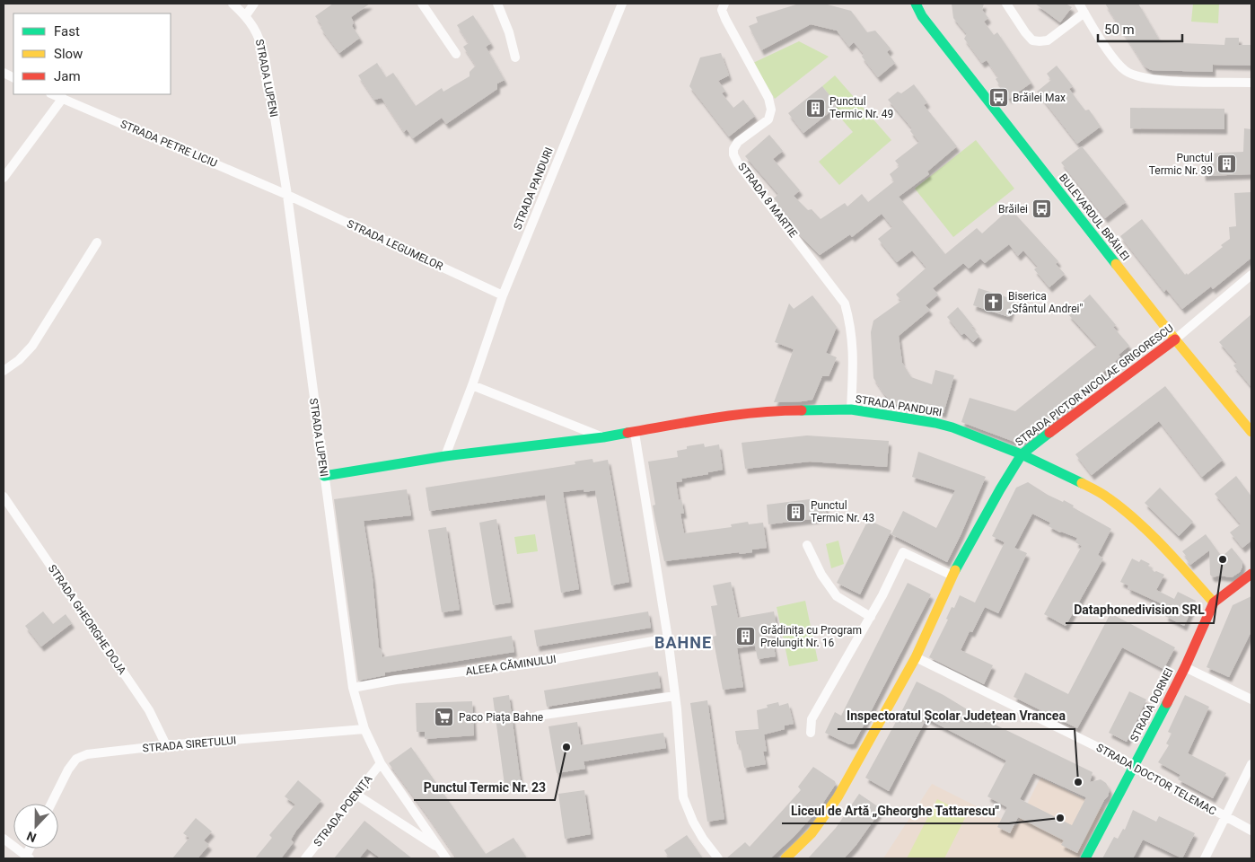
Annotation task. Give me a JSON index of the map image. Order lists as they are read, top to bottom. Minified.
{"streets":{"street":["STRADA LUPENI","STRADA PETRE LICIU","STRADA PANDURI","STRADA 8 MARTIE","BULEVARDUL BRĂILEI","STRADA LEGUMELOR","STRADA PICTOR NICOLAE GRIGORESCU","STRADA GHEORGHE DOJA","ALEEA CĂMINULUI","STRADA DORNEI","STRADA SIRETULUI","STRADA DOCTOR TELEMAC","STRADA POENIȚA"]},"crossings":[["STRADA LUPENI","STRADA PETRE LICIU"],["STRADA LUPENI","STRADA PANDURI"],["STRADA LUPENI","STRADA LEGUMELOR"],["STRADA LUPENI","ALEEA CĂMINULUI"],["STRADA LUPENI","STRADA SIRETULUI"],["STRADA LUPENI","STRADA POENIȚA"],["STRADA PETRE LICIU","STRADA LEGUMELOR"],["STRADA PANDURI","STRADA 8 MARTIE"],["STRADA PANDURI","STRADA LEGUMELOR"],["STRADA PANDURI","STRADA PICTOR NICOLAE GRIGORESCU"],["STRADA PANDURI","STRADA DORNEI"],["BULEVARDUL BRĂILEI","STRADA PICTOR NICOLAE GRIGORESCU"],["STRADA PICTOR NICOLAE GRIGORESCU","STRADA DOCTOR TELEMAC"],["STRADA GHEORGHE DOJA","STRADA SIRETULUI"],["STRADA DORNEI","STRADA DOCTOR TELEMAC"]],"districts":["BAHNE"],"places":{"bus stop":["Brăilei Max","Brăilei"],"building":["Punctul Termic Nr. 49","Punctul Termic Nr. 39","Punctul Termic Nr. 43","Grădinița cu Program Prelungit Nr. 16"],"church":["Biserica „Sfântul Andrei\""],"other":["Dataphonedivision SRL","Punctul Termic Nr. 23","Inspectoratul Școlar Județean Vrancea","Liceul de Artă „Gheorghe Tattarescu\""],"supermarket":["Paco Piața Bahne"]},"legend":["Fast","Slow","Jam"],"scale_bar":"50 m","north":"bottom"}
